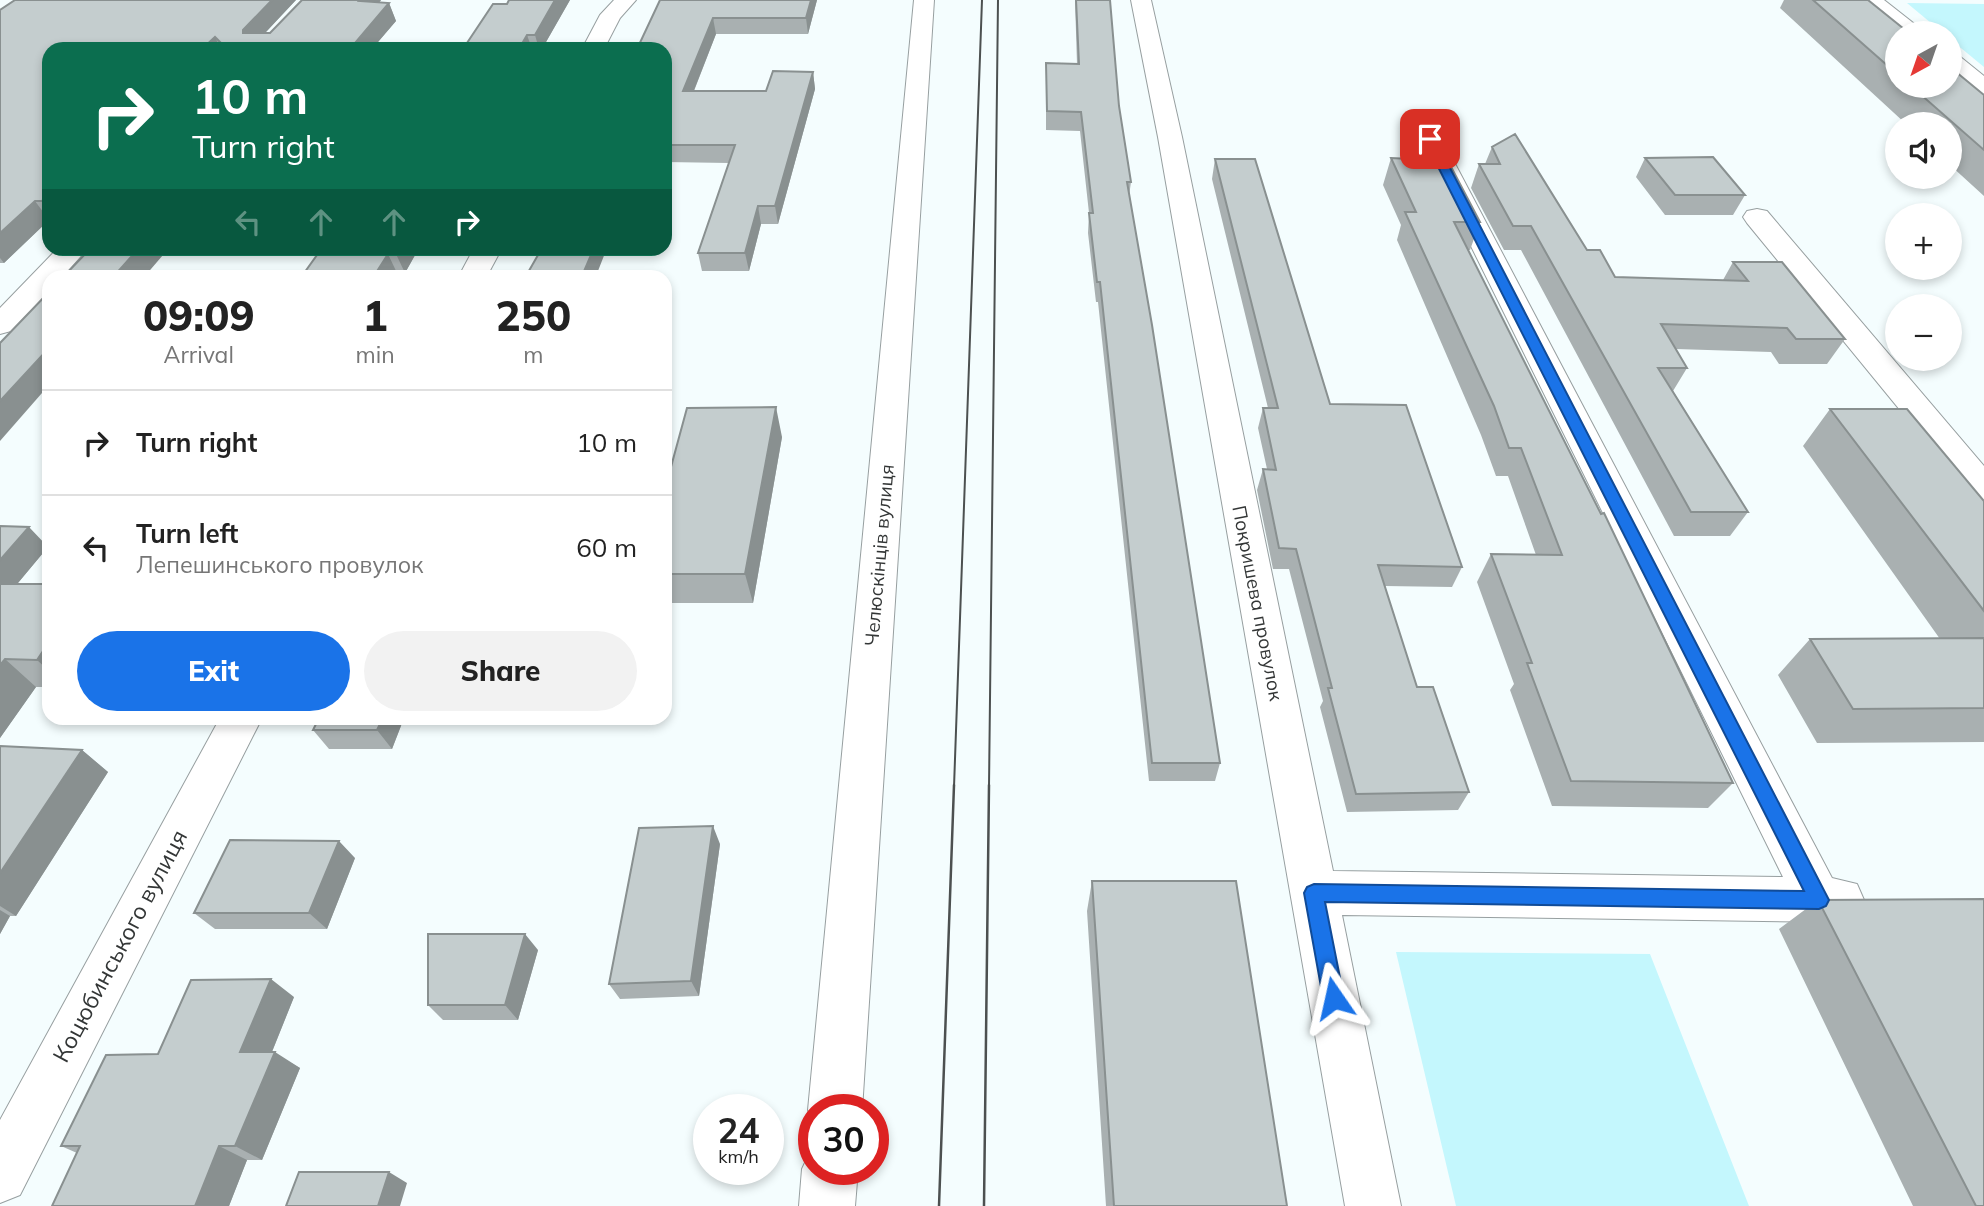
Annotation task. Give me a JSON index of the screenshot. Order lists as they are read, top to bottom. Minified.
{"streets":{"street":["Челюскінців вулиця","Покришева провулок","Коцюбинського вулиця"]},"north":"bottom left","page":{"map_buttons":["+","−"],"turn":["10 m","Turn right"],"eta":["09:09","Arrival","1","min","250","m"],"list":[{"name":"Turn right","value":"10 m"},{"name":"Turn left","note":"Лепешинського провулок","value":"60 m"}],"buttons":["Exit","Share"],"speed":"24 km/h","limit":"30"}}
